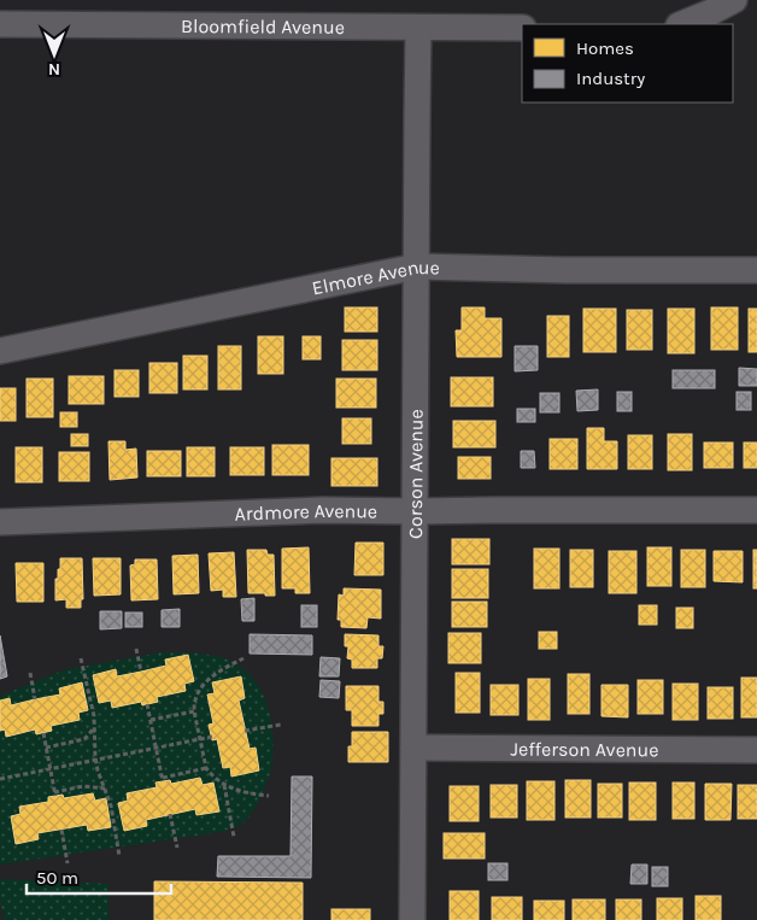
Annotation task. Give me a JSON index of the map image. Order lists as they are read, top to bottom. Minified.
{"streets":{"street":["Bloomfield Avenue","Elmore Avenue","Corson Avenue","Ardmore Avenue","Jefferson Avenue"]},"crossings":[["Bloomfield Avenue","Corson Avenue"],["Elmore Avenue","Corson Avenue"],["Corson Avenue","Ardmore Avenue"],["Corson Avenue","Jefferson Avenue"]],"legend":["Homes","Industry"],"scale_bar":"50 m","north":"bottom"}
